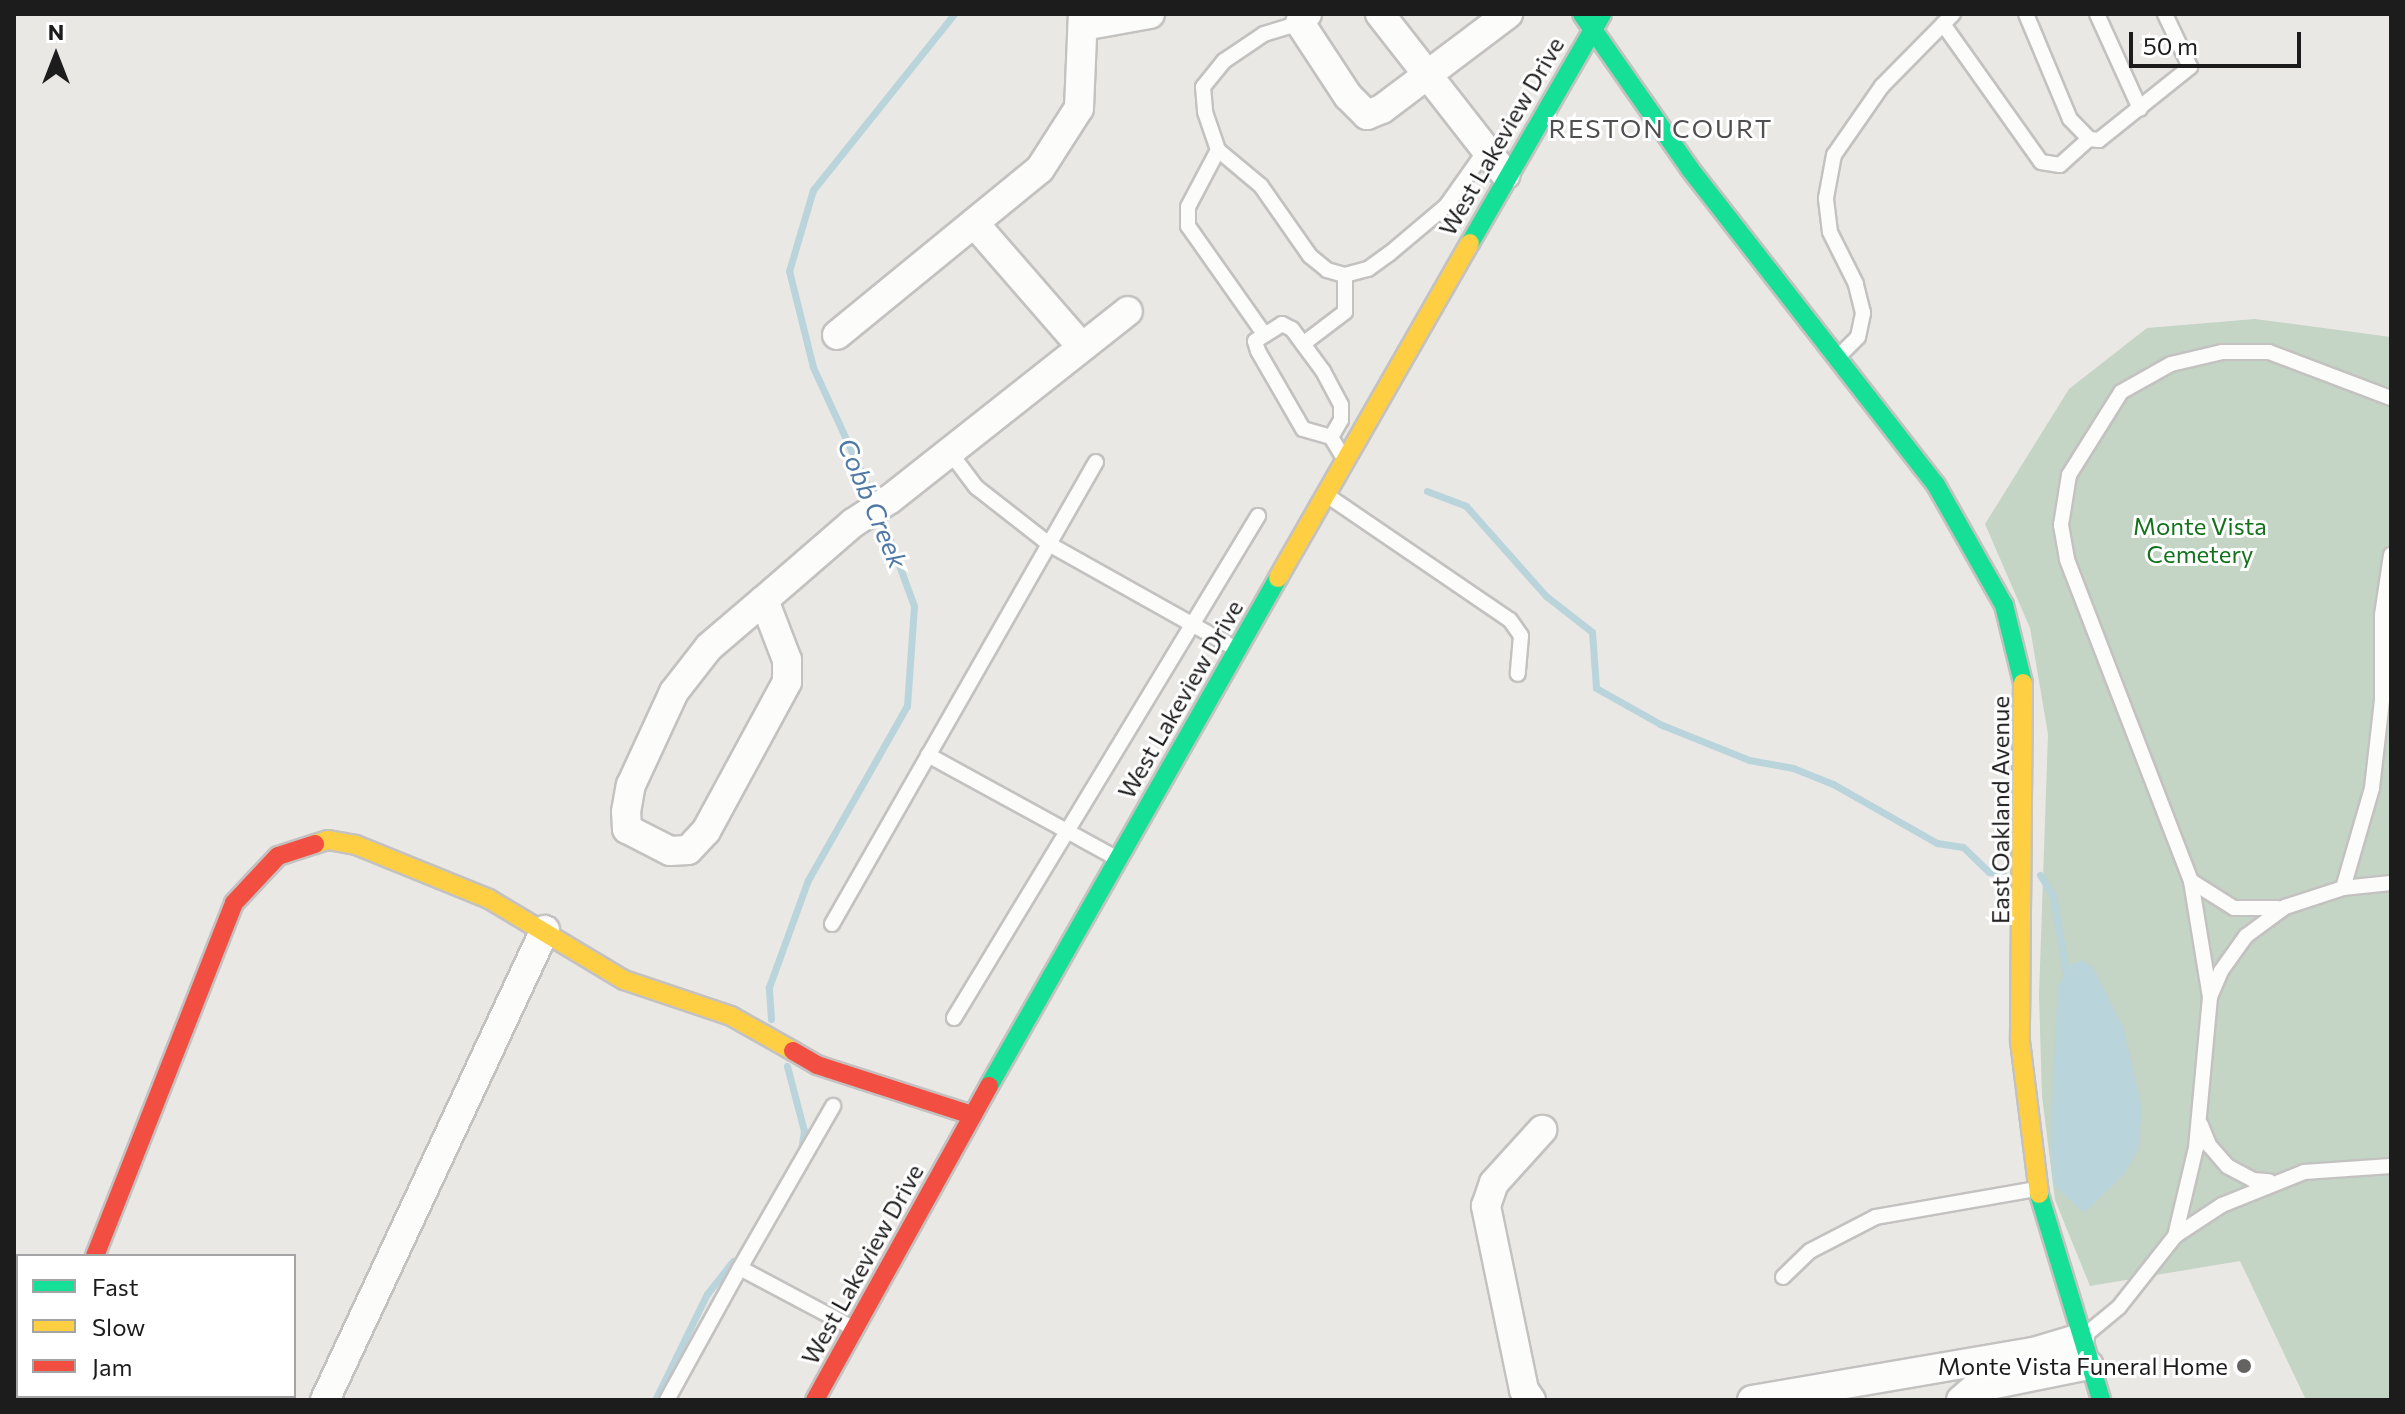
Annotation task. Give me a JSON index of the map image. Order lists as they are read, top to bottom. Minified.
{"streets":{"street":["West Lakeview Drive","East Oakland Avenue"]},"crossings":[["West Lakeview Drive","East Oakland Avenue"]],"districts":["RESTON COURT"],"water":["Cobb Creek"],"parks":["Monte Vista Cemetery"],"places":["Monte Vista Funeral Home"],"legend":["Fast","Slow","Jam"],"scale_bar":"50 m","north":"top"}
